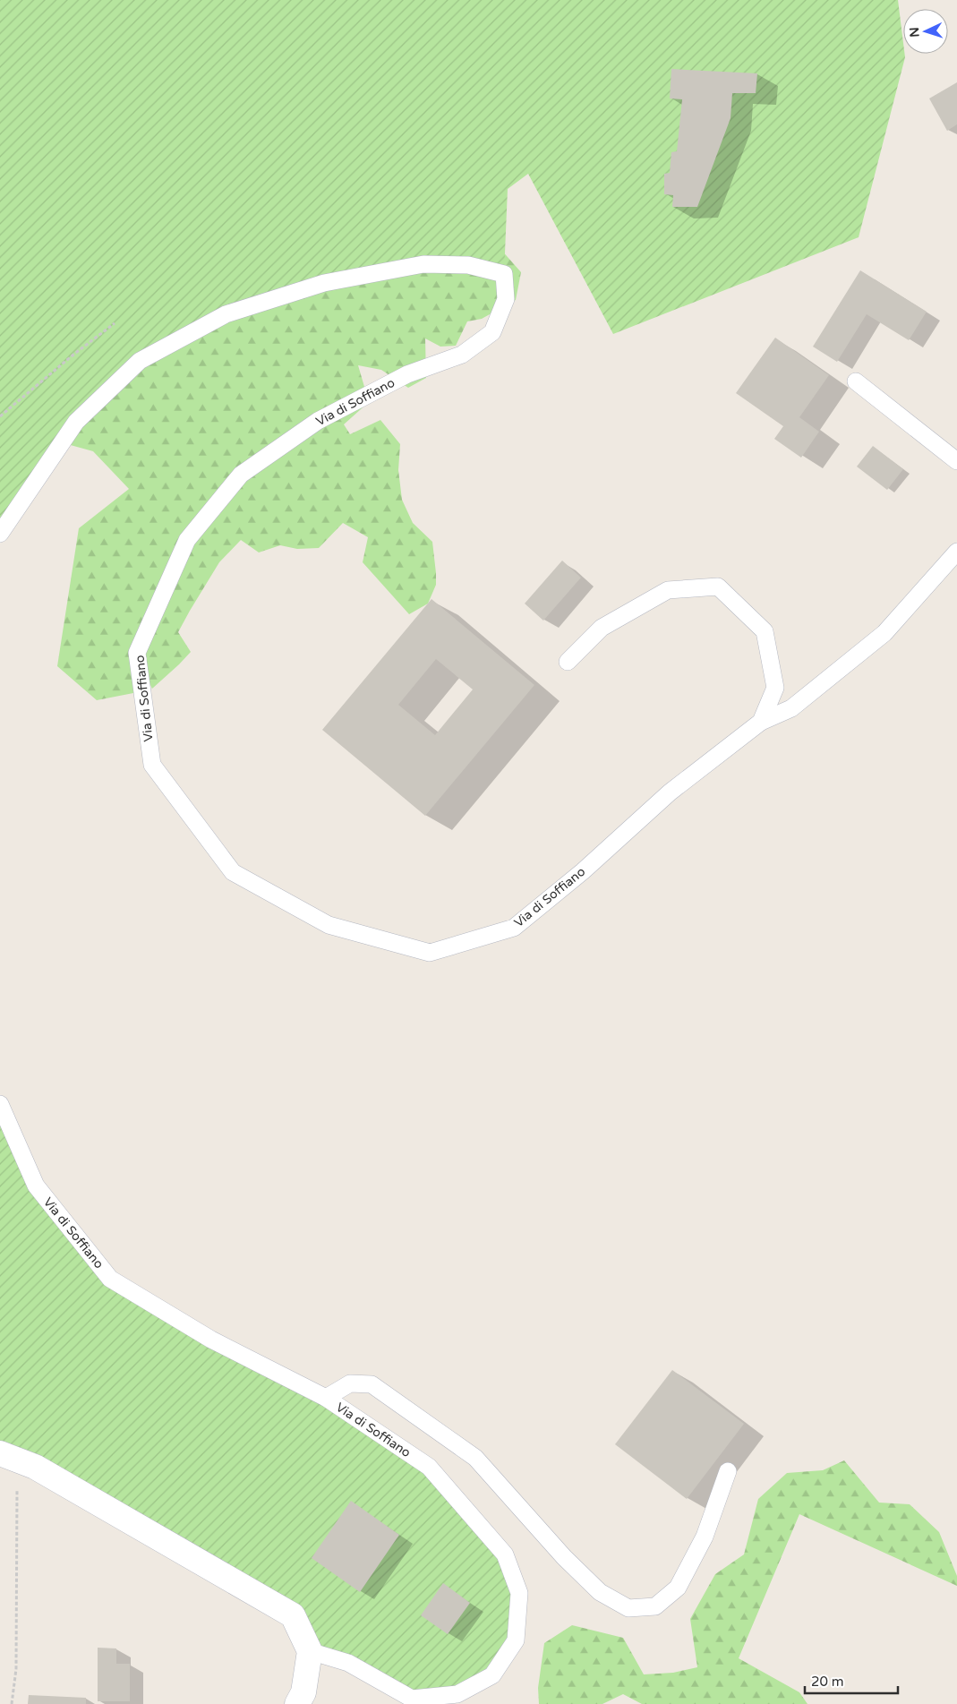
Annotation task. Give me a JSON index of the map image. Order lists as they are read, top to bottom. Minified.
{"streets":{"lane":["Via di Soffiano"]},"scale_bar":"20 m","north":"left"}
